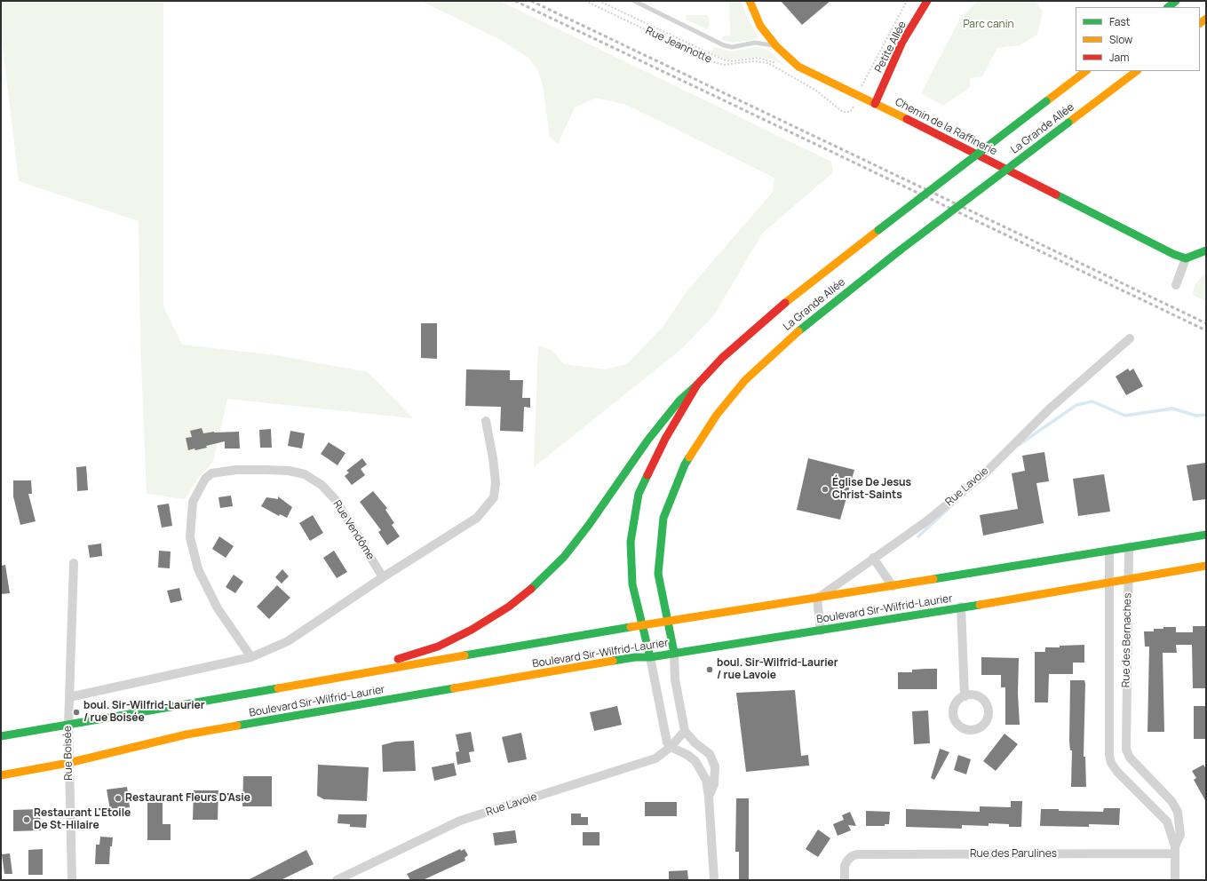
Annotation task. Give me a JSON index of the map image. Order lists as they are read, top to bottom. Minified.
{"streets":{"main road":["Petite Allée","Chemin de la Raffinerie","La Grande Allée","Boulevard Sir-Wilfrid-Laurier"],"street":["Rue Lavoie","Rue Vendôme","Rue des Bernaches","Rue Boisée","Rue des Parulines"],"path":["Rue Jeannotte"]},"crossings":[["Rue Jeannotte","Chemin de la Raffinerie"],["Petite Allée","Chemin de la Raffinerie"],["La Grande Allée","Boulevard Sir-Wilfrid-Laurier"],["Rue Lavoie","Boulevard Sir-Wilfrid-Laurier"],["Boulevard Sir-Wilfrid-Laurier","Rue des Bernaches"],["Boulevard Sir-Wilfrid-Laurier","Rue Boisée"],["Rue des Bernaches","Rue des Parulines"]],"parks":["Parc canin"],"places":["Église De Jesus Christ-Saints","boul. Sir-Wilfrid-Laurier / rue Lavoie","boul. Sir-Wilfrid-Laurier / rue Boisée","Restaurant Fleurs D'Asie","Restaurant L'Etoile De St-Hilaire"],"legend":["Fast","Slow","Jam"]}
